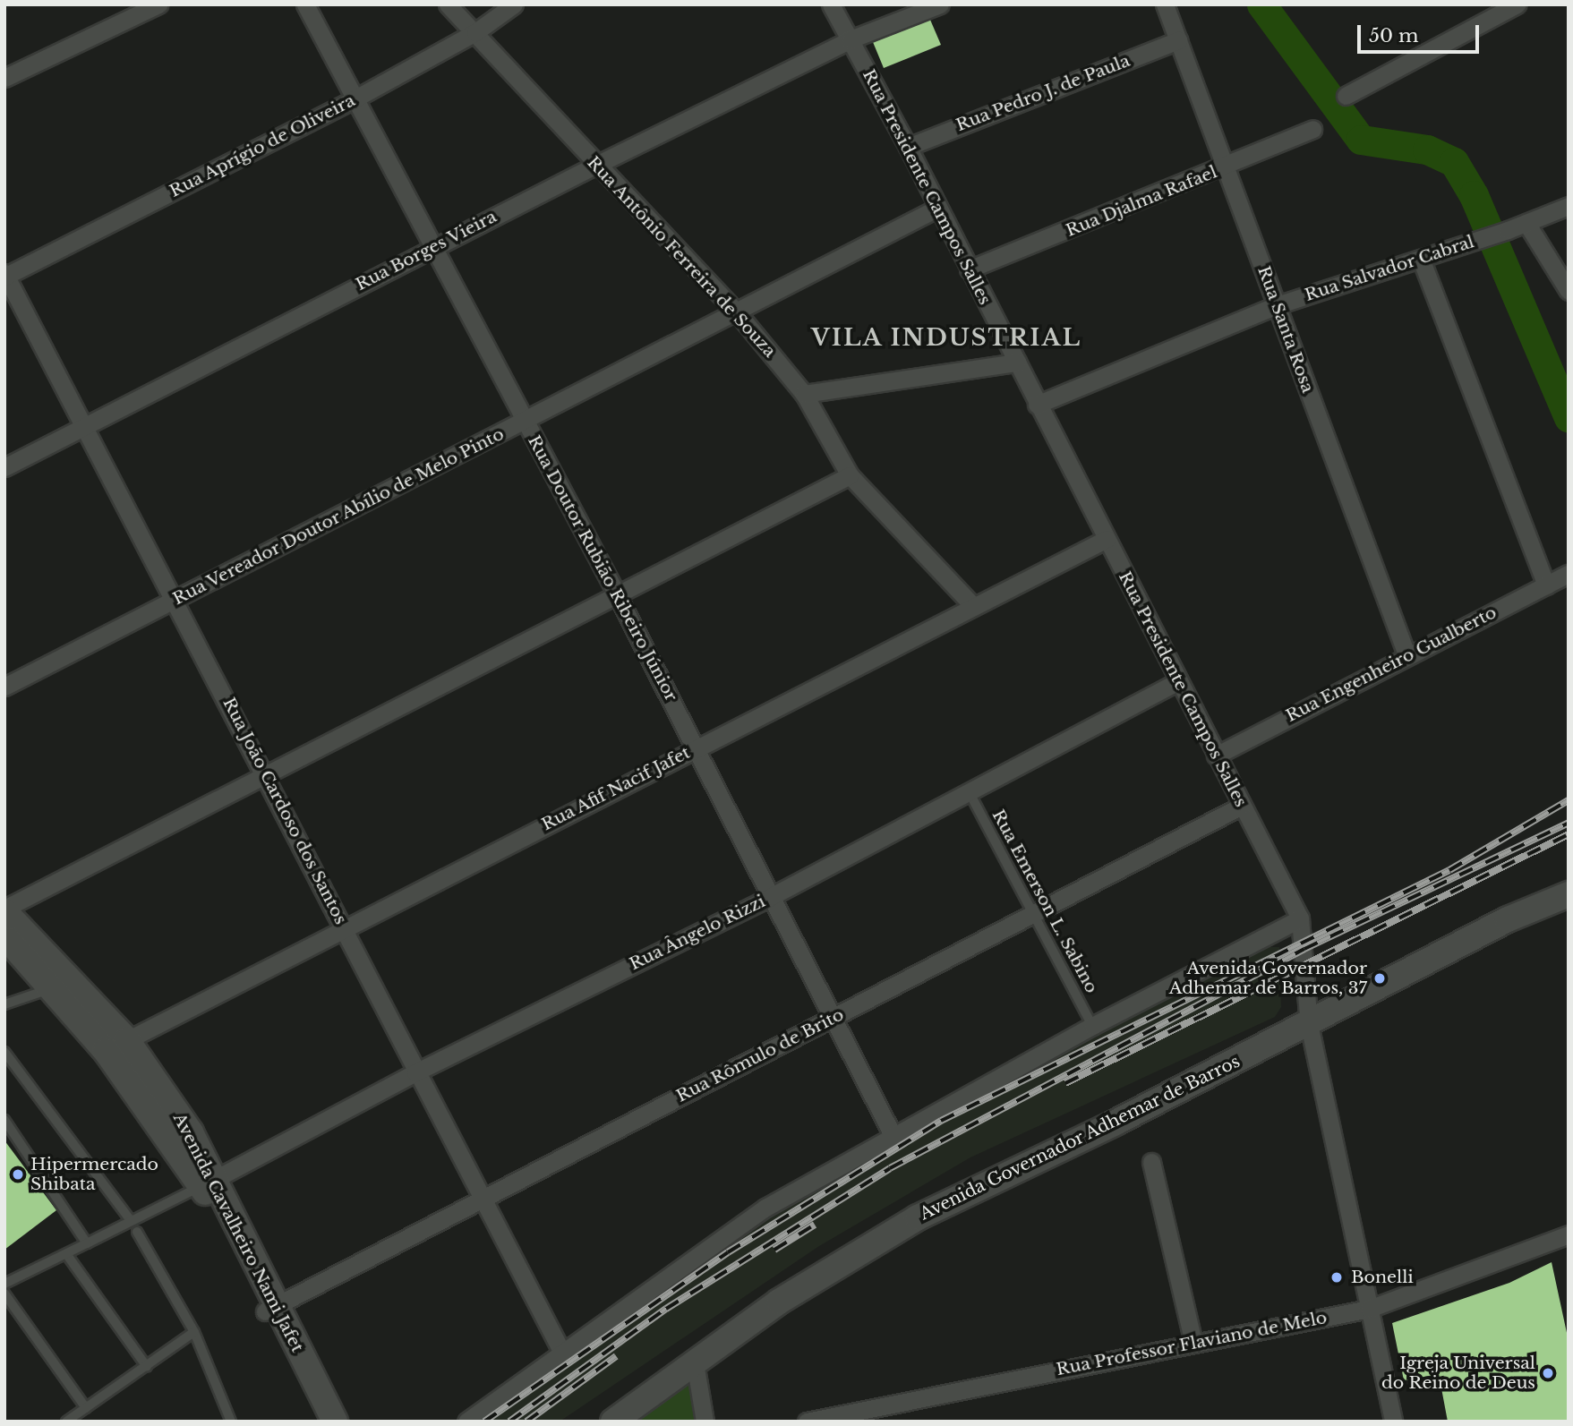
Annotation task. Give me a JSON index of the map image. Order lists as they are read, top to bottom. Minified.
{"streets":{"main road":["Avenida Governador Adhemar de Barros","Avenida Cavalheiro Nami Jafet"],"street":["Rua Pedro J. de Paula","Rua Aprígio de Oliveira","Rua Presidente Campos Salles","Rua Djalma Rafael","Rua Borges Vieira","Rua Antônio Ferreira de Souza","Rua Salvador Cabral","Rua Santa Rosa","Rua Vereador Doutor Abílio de Melo Pinto","Rua Doutor Rubião Ribeiro Júnior","Rua Engenheiro Gualberto","Rua Afif Nacif Jafet","Rua João Cardoso dos Santos","Rua Ângelo Rizzi","Rua Rômulo de Brito","Rua Professor Flaviano de Melo"],"lane":["Rua Emerson L. Sabino"]},"crossings":[["Rua Pedro J. de Paula","Rua Presidente Campos Salles"],["Rua Pedro J. de Paula","Rua Santa Rosa"],["Rua Aprígio de Oliveira","Rua Antônio Ferreira de Souza"],["Rua Aprígio de Oliveira","Rua Doutor Rubião Ribeiro Júnior"],["Rua Aprígio de Oliveira","Rua João Cardoso dos Santos"],["Rua Presidente Campos Salles","Rua Djalma Rafael"],["Rua Presidente Campos Salles","Rua Borges Vieira"],["Rua Presidente Campos Salles","Rua Salvador Cabral"],["Rua Presidente Campos Salles","Rua Vereador Doutor Abílio de Melo Pinto"],["Rua Presidente Campos Salles","Rua Engenheiro Gualberto"],["Rua Presidente Campos Salles","Rua Afif Nacif Jafet"],["Rua Presidente Campos Salles","Rua Ângelo Rizzi"],["Rua Presidente Campos Salles","Rua Rômulo de Brito"],["Rua Presidente Campos Salles","Avenida Governador Adhemar de Barros"],["Rua Presidente Campos Salles","Rua Professor Flaviano de Melo"],["Rua Djalma Rafael","Rua Santa Rosa"],["Rua Borges Vieira","Rua Antônio Ferreira de Souza"],["Rua Borges Vieira","Rua Doutor Rubião Ribeiro Júnior"],["Rua Borges Vieira","Rua João Cardoso dos Santos"],["Rua Antônio Ferreira de Souza","Rua Vereador Doutor Abílio de Melo Pinto"],["Rua Antônio Ferreira de Souza","Rua Afif Nacif Jafet"],["Rua Salvador Cabral","Rua Santa Rosa"],["Rua Santa Rosa","Rua Engenheiro Gualberto"],["Rua Vereador Doutor Abílio de Melo Pinto","Rua Doutor Rubião Ribeiro Júnior"],["Rua Vereador Doutor Abílio de Melo Pinto","Rua João Cardoso dos Santos"],["Rua Doutor Rubião Ribeiro Júnior","Rua Afif Nacif Jafet"],["Rua Doutor Rubião Ribeiro Júnior","Rua Ângelo Rizzi"],["Rua Doutor Rubião Ribeiro Júnior","Rua Rômulo de Brito"],["Rua Afif Nacif Jafet","Rua João Cardoso dos Santos"],["Rua Afif Nacif Jafet","Avenida Cavalheiro Nami Jafet"],["Rua João Cardoso dos Santos","Rua Ângelo Rizzi"],["Rua João Cardoso dos Santos","Rua Rômulo de Brito"],["Rua Emerson L. Sabino","Rua Ângelo Rizzi"],["Rua Emerson L. Sabino","Rua Rômulo de Brito"],["Rua Ângelo Rizzi","Avenida Cavalheiro Nami Jafet"],["Rua Rômulo de Brito","Avenida Cavalheiro Nami Jafet"]],"districts":["VILA INDUSTRIAL"],"places":["Avenida Governador Adhemar de Barros, 37","Hipermercado Shibata","Bonelli","Igreja Universal do Reino de Deus"],"scale_bar":"50 m"}
